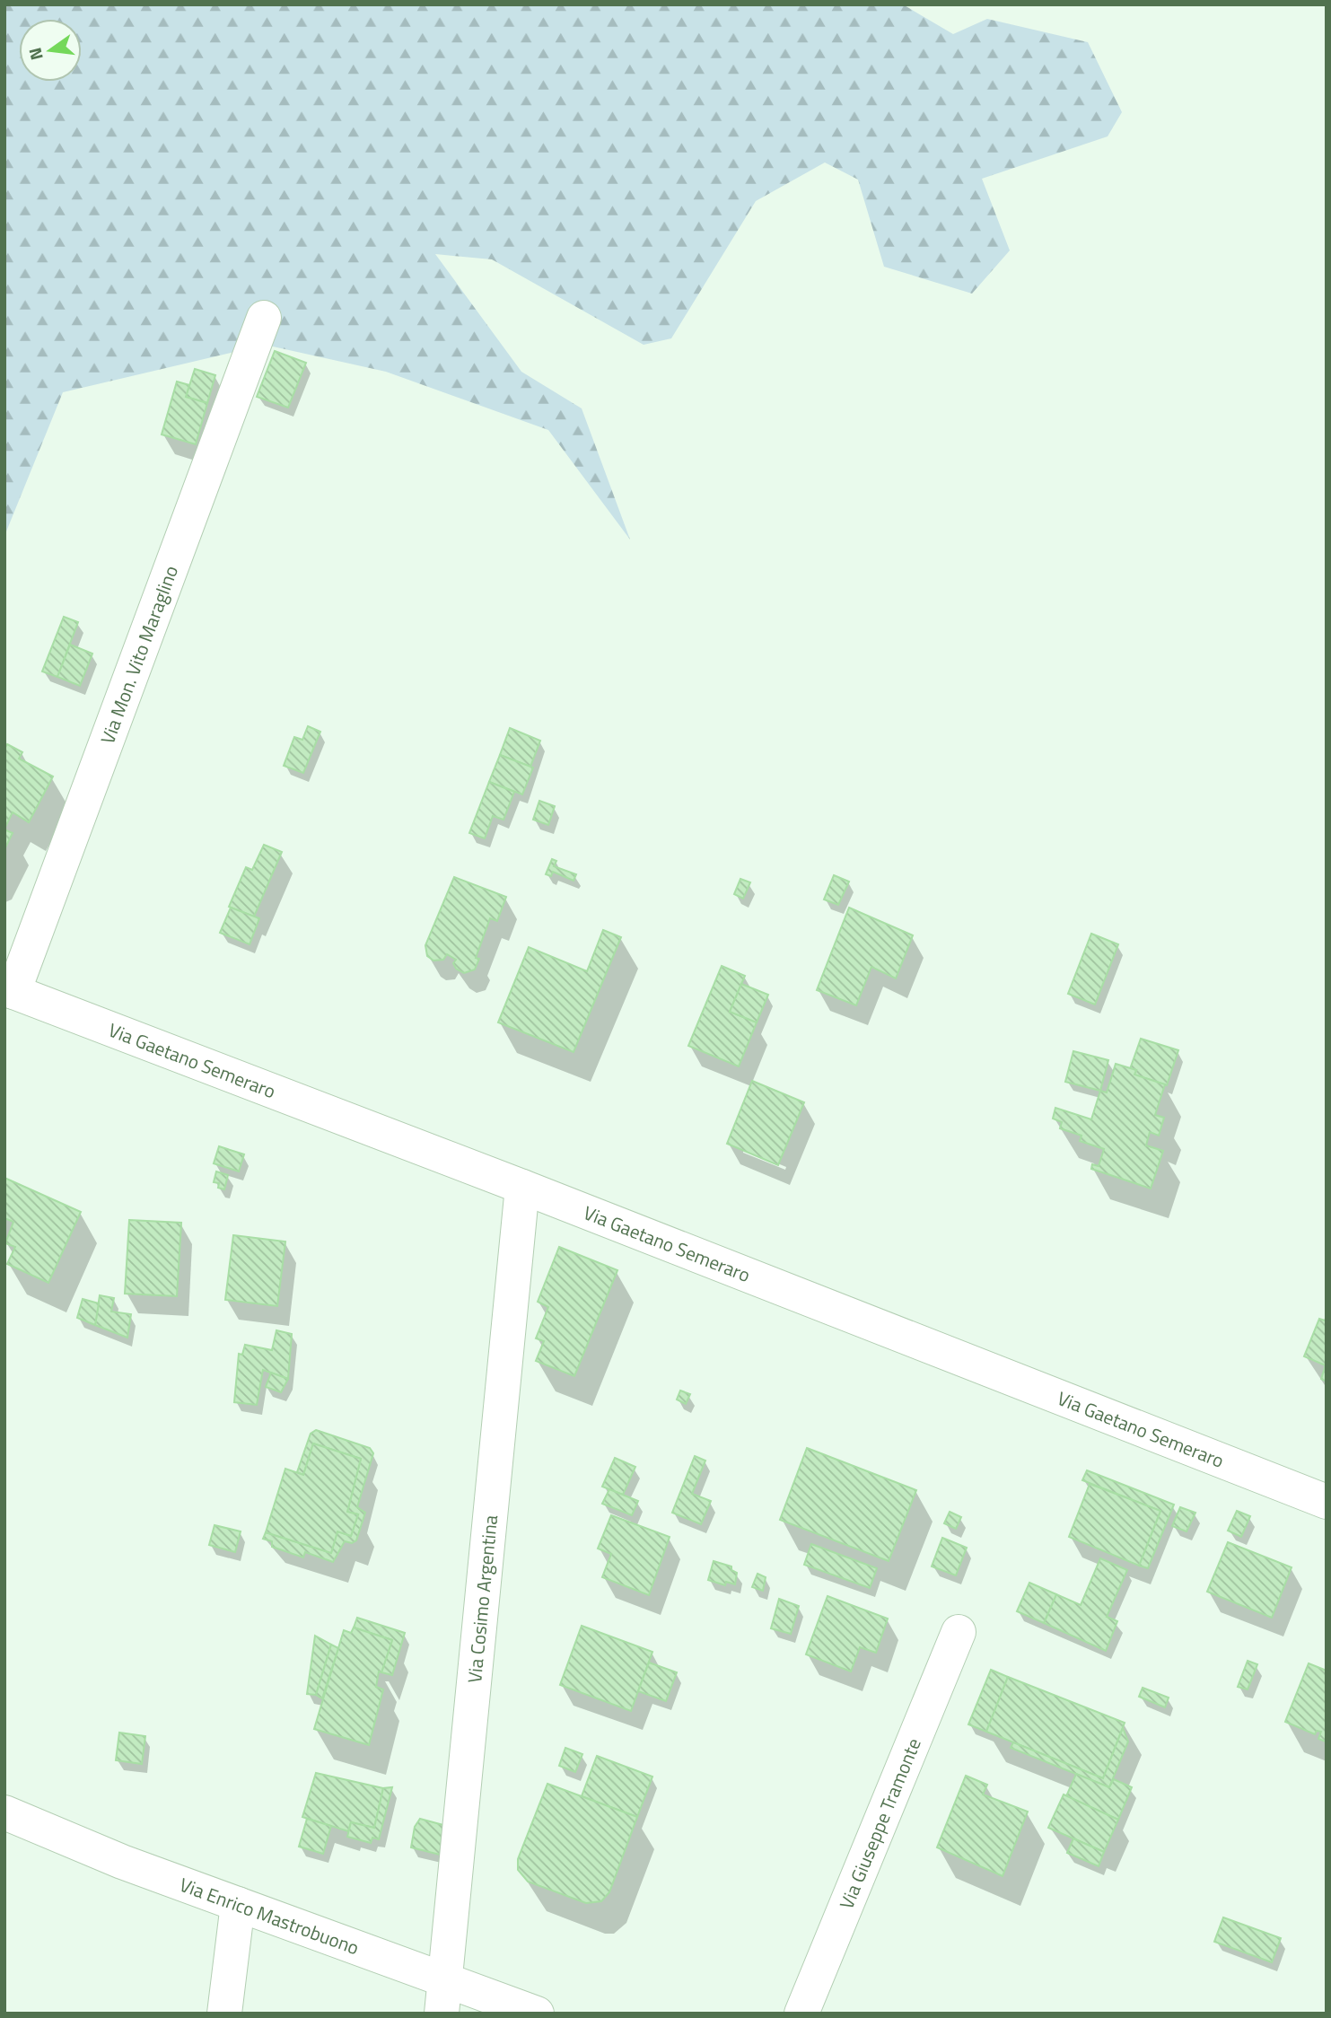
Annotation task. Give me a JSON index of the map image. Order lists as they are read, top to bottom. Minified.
{"streets":{"street":["Via Mon. Vito Maraglino","Via Gaetano Semeraro","Via Cosimo Argentina","Via Giuseppe Tramonte","Via Enrico Mastrobuono"]},"crossings":[["Via Mon. Vito Maraglino","Via Gaetano Semeraro"],["Via Gaetano Semeraro","Via Cosimo Argentina"],["Via Cosimo Argentina","Via Enrico Mastrobuono"]],"north":"left"}
